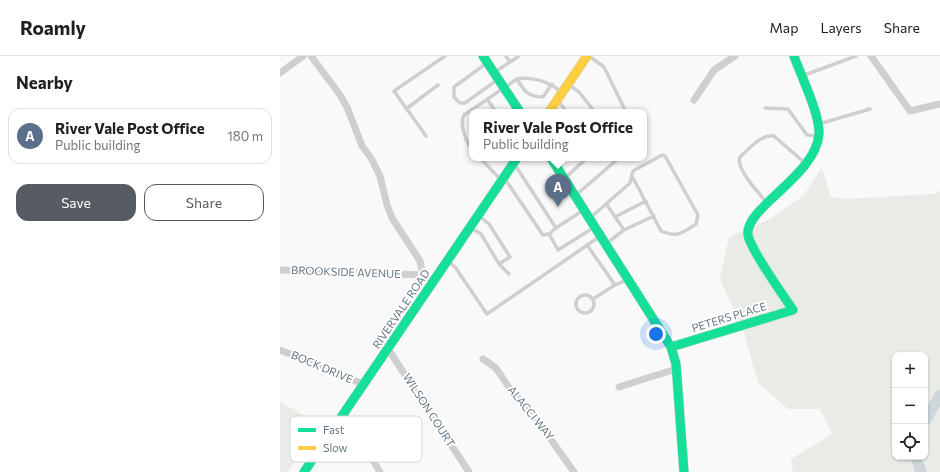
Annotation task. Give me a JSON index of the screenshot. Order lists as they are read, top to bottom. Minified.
{"streets":{"street":["BROOKSIDE AVENUE","RIVERVALE ROAD","PETERS PLACE","BOCK DRIVE","WILSON COURT","ALACCI WAY"]},"crossings":[["BROOKSIDE AVENUE","RIVERVALE ROAD"],["RIVERVALE ROAD","BOCK DRIVE"],["RIVERVALE ROAD","WILSON COURT"]],"legend":["Fast","Slow"],"page":{"header":"Roamly","nav":["Map","Layers","Share"],"heading":"Nearby","list":[{"mark":"A","name":"River Vale Post Office","note":"Public building","value":"180 m"}],"popup":["River Vale Post Office","Public building"],"buttons":["Save","Share"],"pins":"A","map_buttons":["+","−"]}}
